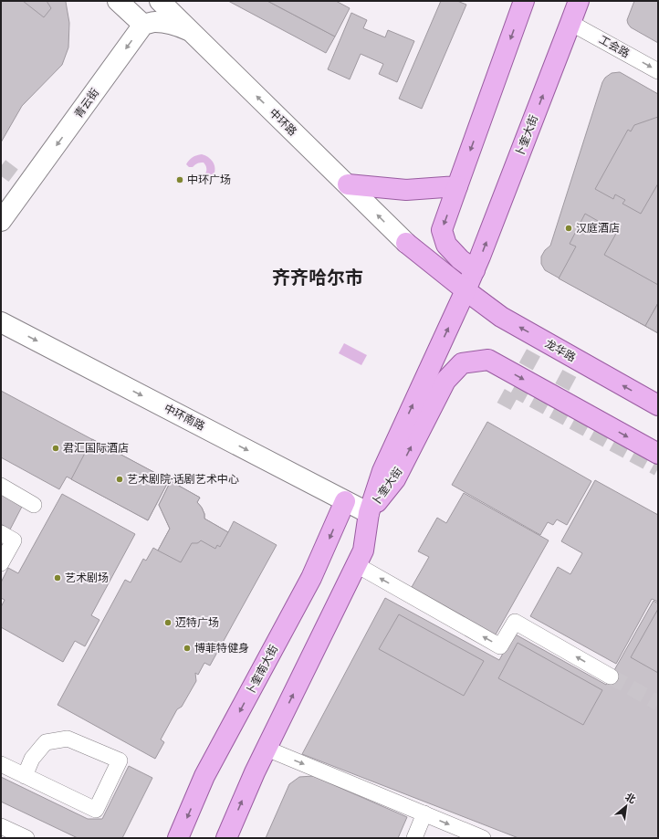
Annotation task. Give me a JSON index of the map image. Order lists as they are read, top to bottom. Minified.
{"streets":{"main road":["青云街","中环路","卜奎大街","龙华路","中环南路","卜奎南大街"],"street":["工会路"]},"crossings":[["工会路","卜奎大街"],["中环路","龙华路"],["卜奎大街","龙华路"],["卜奎大街","中环南路"],["中环南路","卜奎南大街"]],"one_way":["工会路","青云街","中环路","龙华路","中环南路"],"districts":["齐齐哈尔市"],"places":["中环广场","汉庭酒店","君汇国际酒店","艺术剧院·话剧艺术中心","艺术剧场","迈特广场","博菲特健身"],"north":"top right"}
